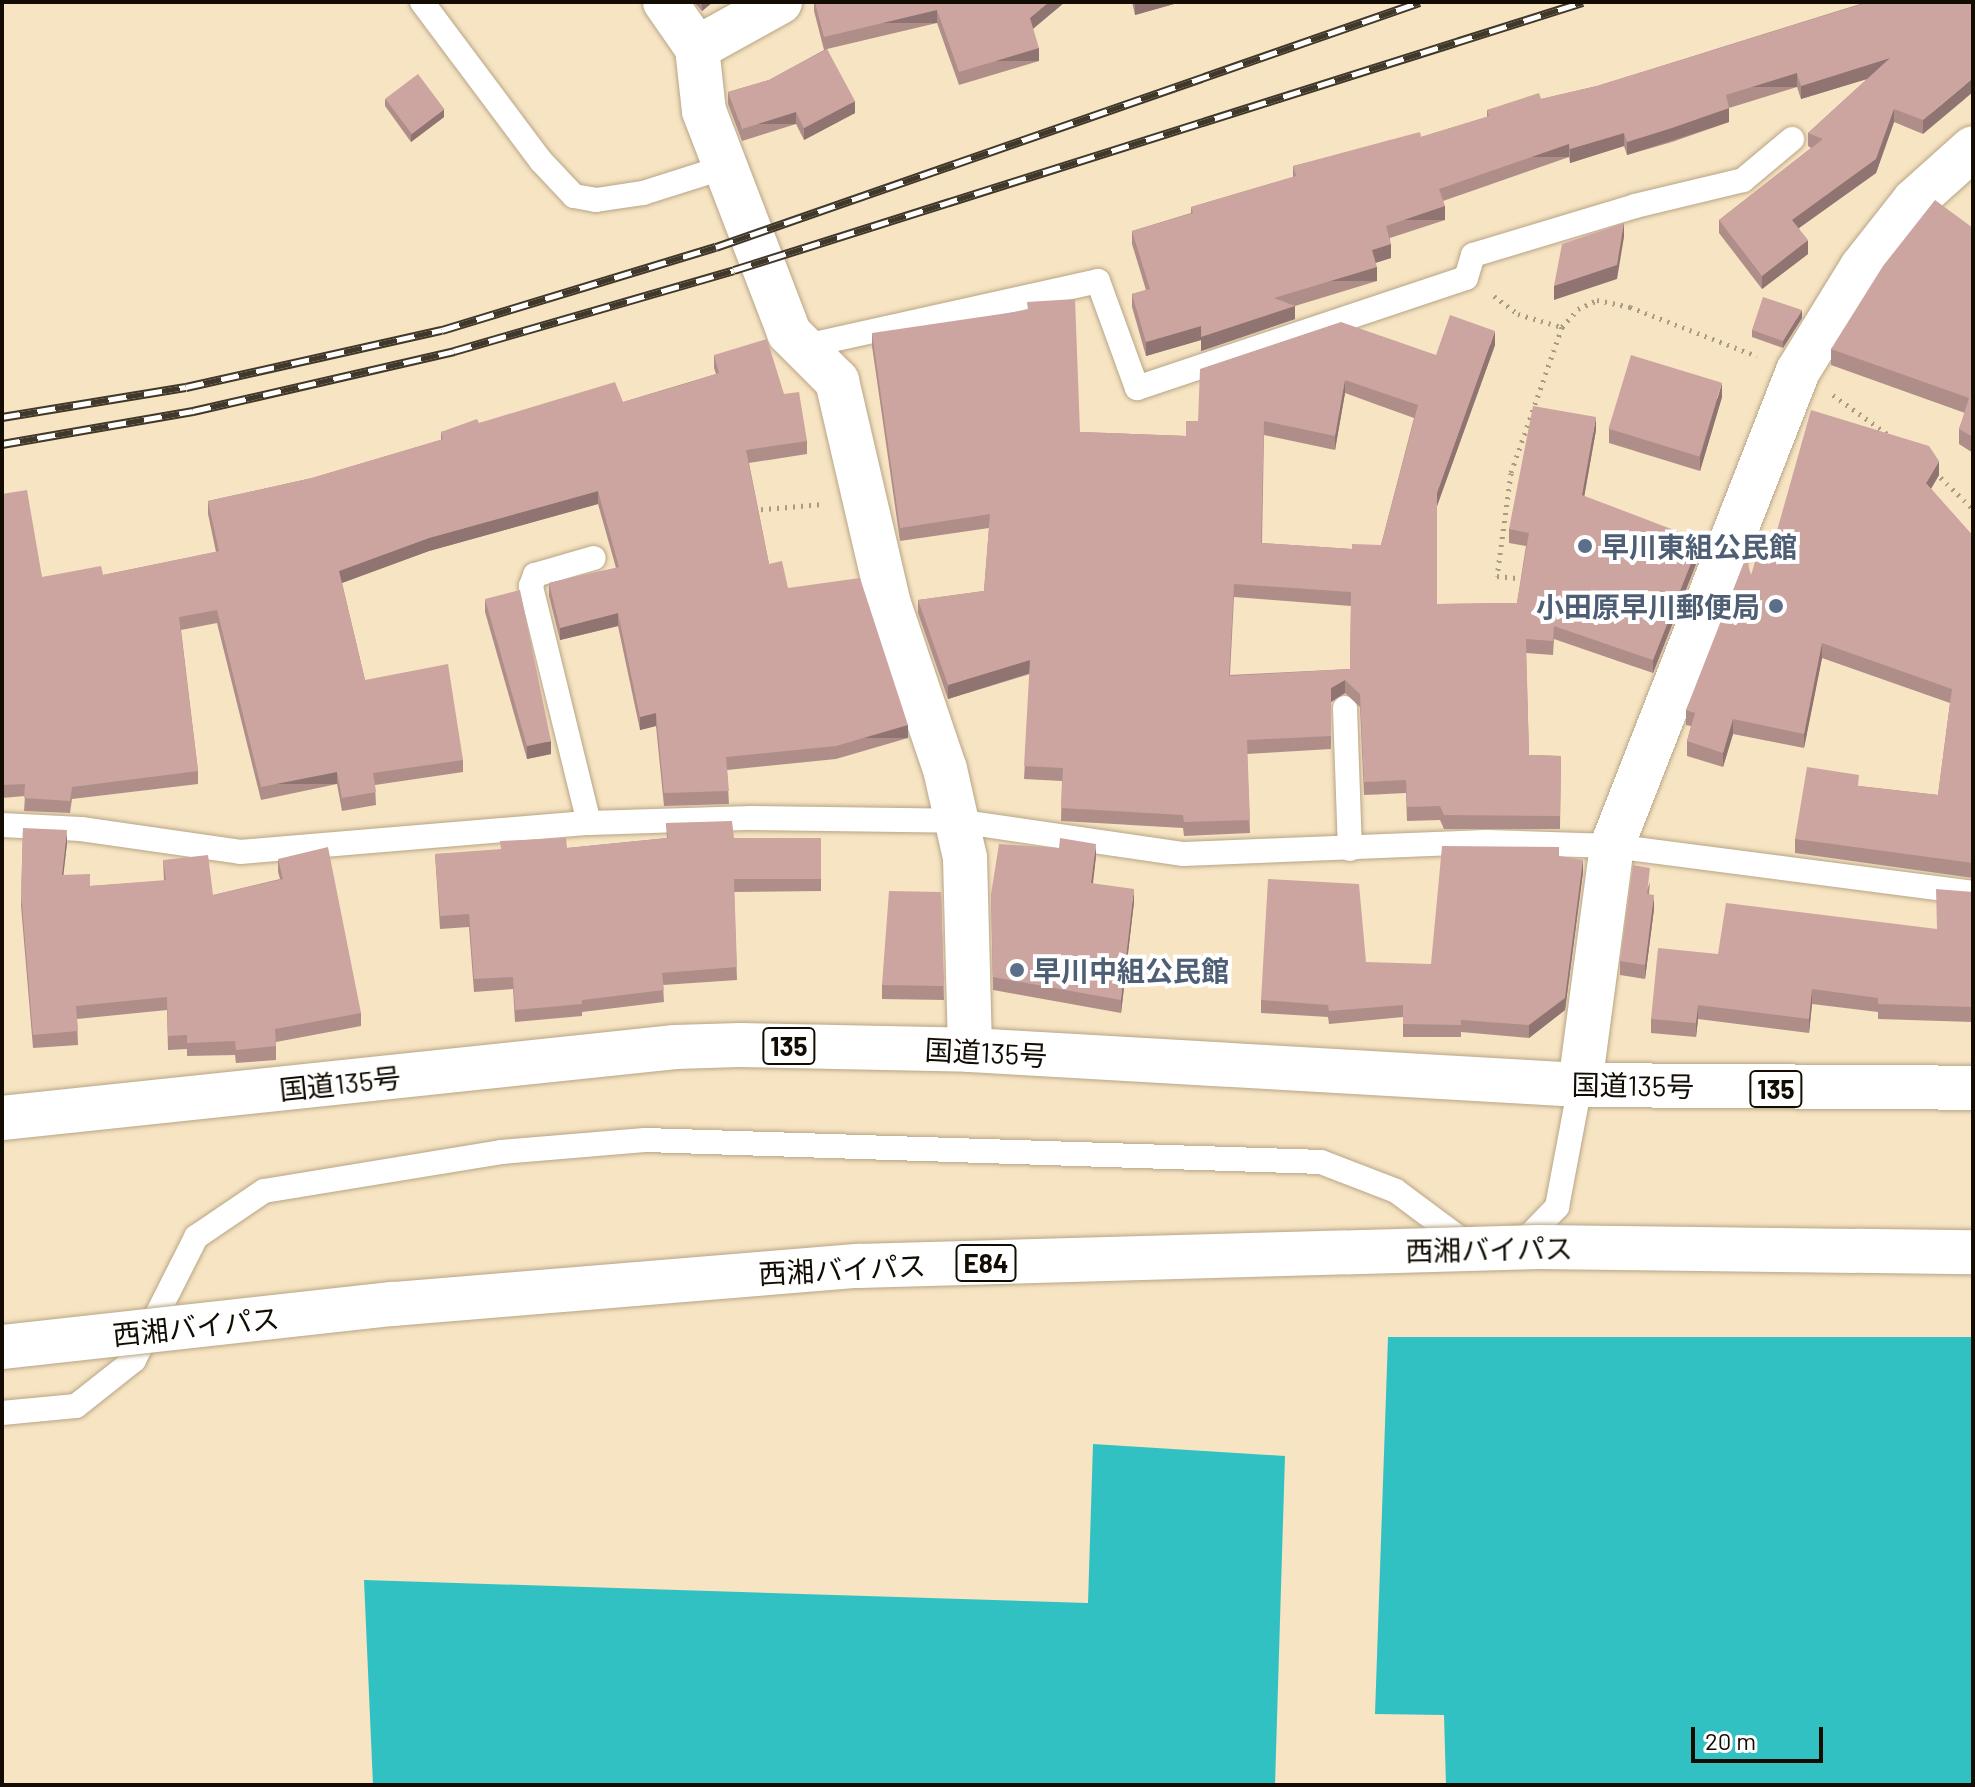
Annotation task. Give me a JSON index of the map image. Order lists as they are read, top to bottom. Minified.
{"streets":{"main road":["135","国道135号","西湘バイパス","E84"]},"places":["早川東組公民館","小田原早川郵便局","早川中組公民館"],"scale_bar":"20 m"}
